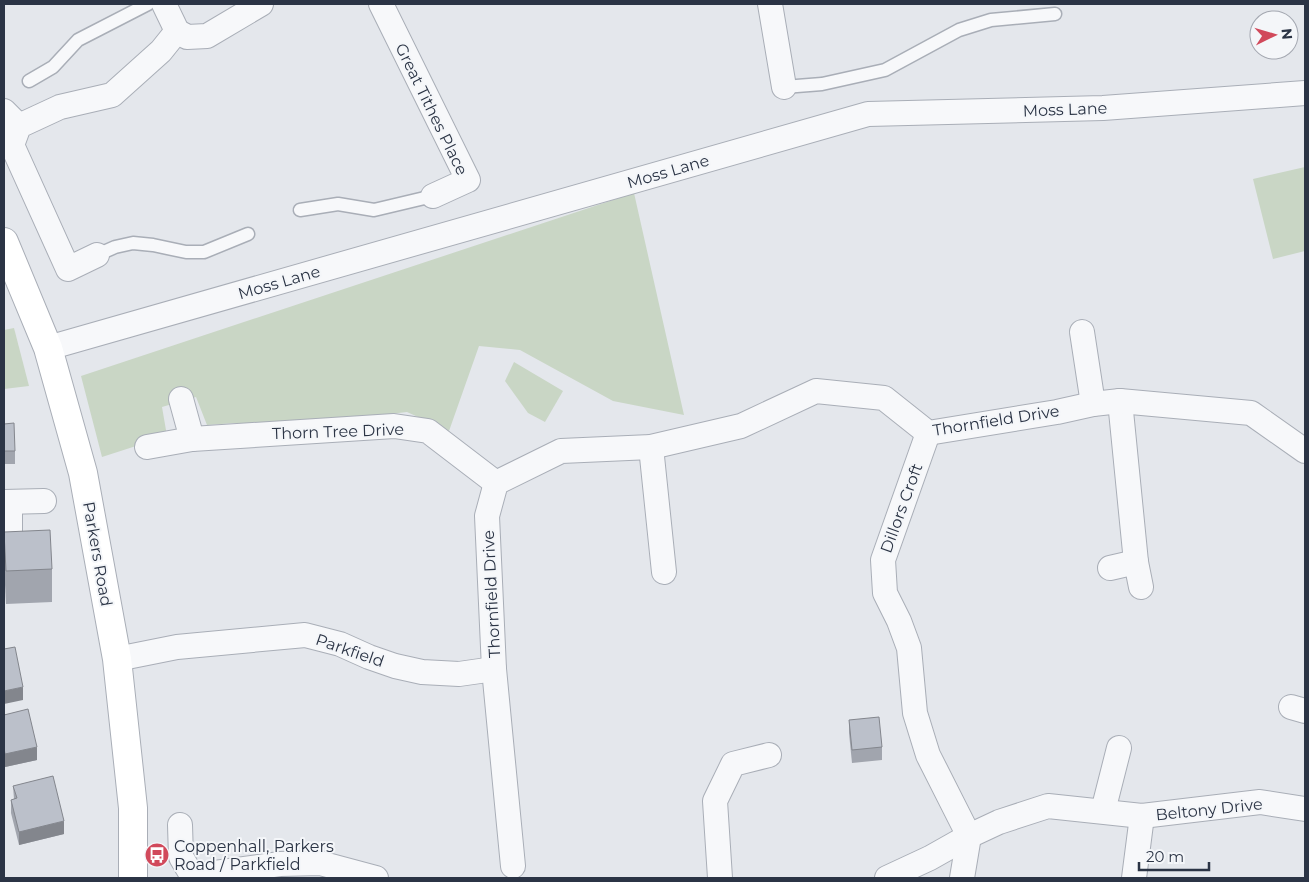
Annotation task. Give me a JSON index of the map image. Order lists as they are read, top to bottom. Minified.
{"streets":{"street":["Great Tithes Place","Moss Lane","Thornfield Drive","Thorn Tree Drive","Dillors Croft","Parkers Road","Parkfield","Beltony Drive"]},"crossings":[["Moss Lane","Parkers Road"],["Thornfield Drive","Thorn Tree Drive"],["Thornfield Drive","Dillors Croft"],["Thornfield Drive","Parkfield"],["Dillors Croft","Beltony Drive"],["Parkers Road","Parkfield"]],"places":{"bus stop":["Coppenhall, Parkers Road / Parkfield"]},"scale_bar":"20 m","north":"right"}
